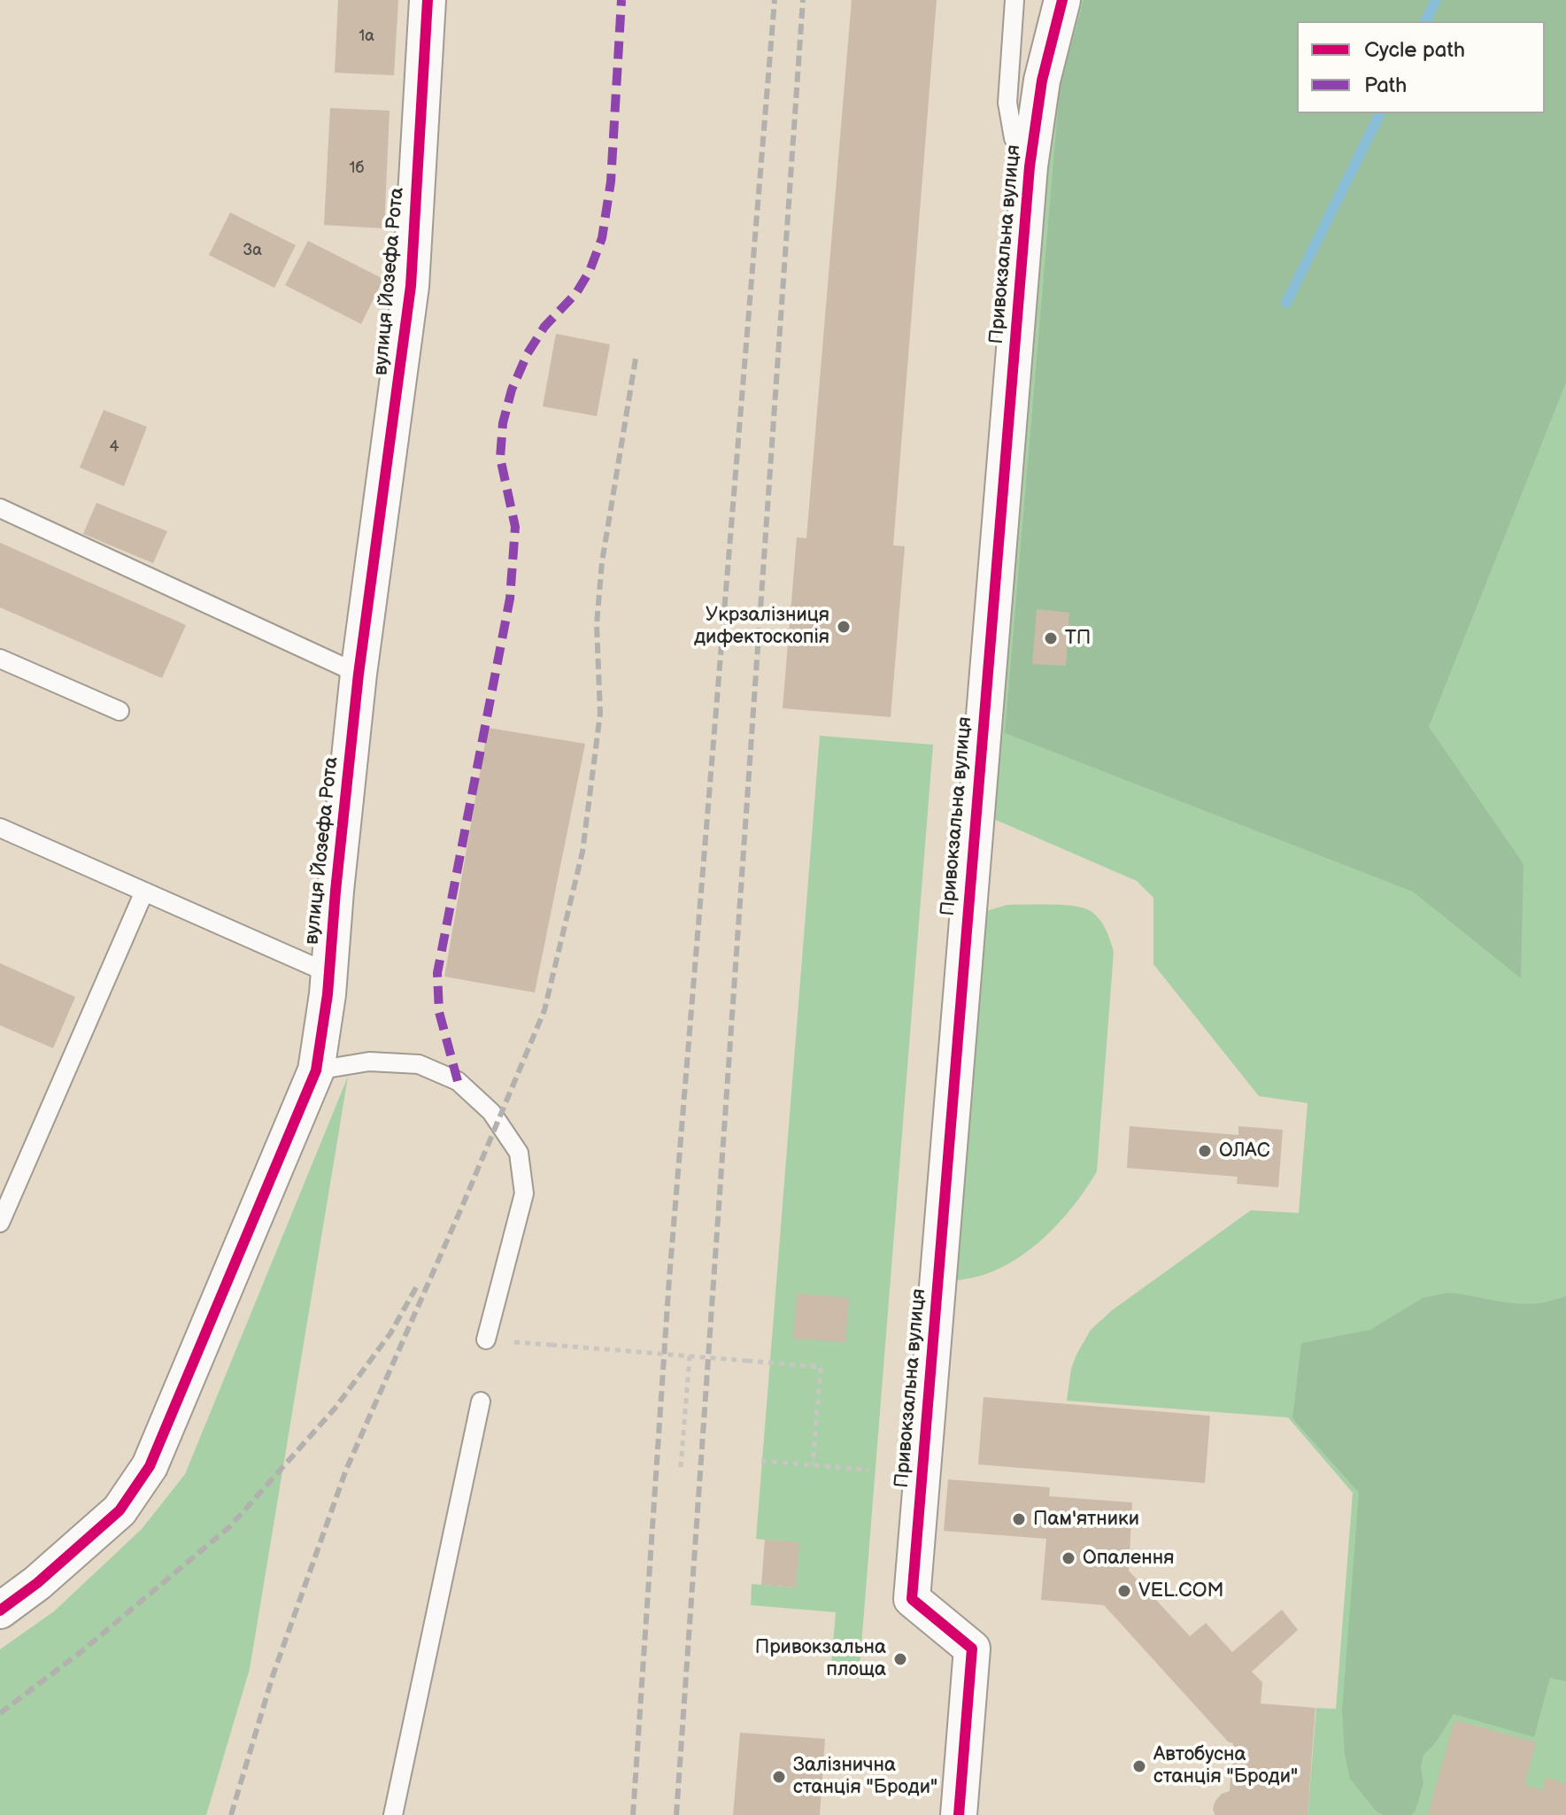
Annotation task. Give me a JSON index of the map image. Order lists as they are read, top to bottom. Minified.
{"streets":{"street":["Привокзальна вулиця","вулиця Йозефа Рота"]},"places":["Укрзалізниця дифектоскопія","ТП","ОЛАС","Пам'ятники","Опалення","VEL.COM","Привокзальна площа","Автобусна станція \"Броди\"","Залізнична станція \"Броди\""],"house_numbers":["1а","1б","3а","4"],"legend":["Cycle path","Path"]}
